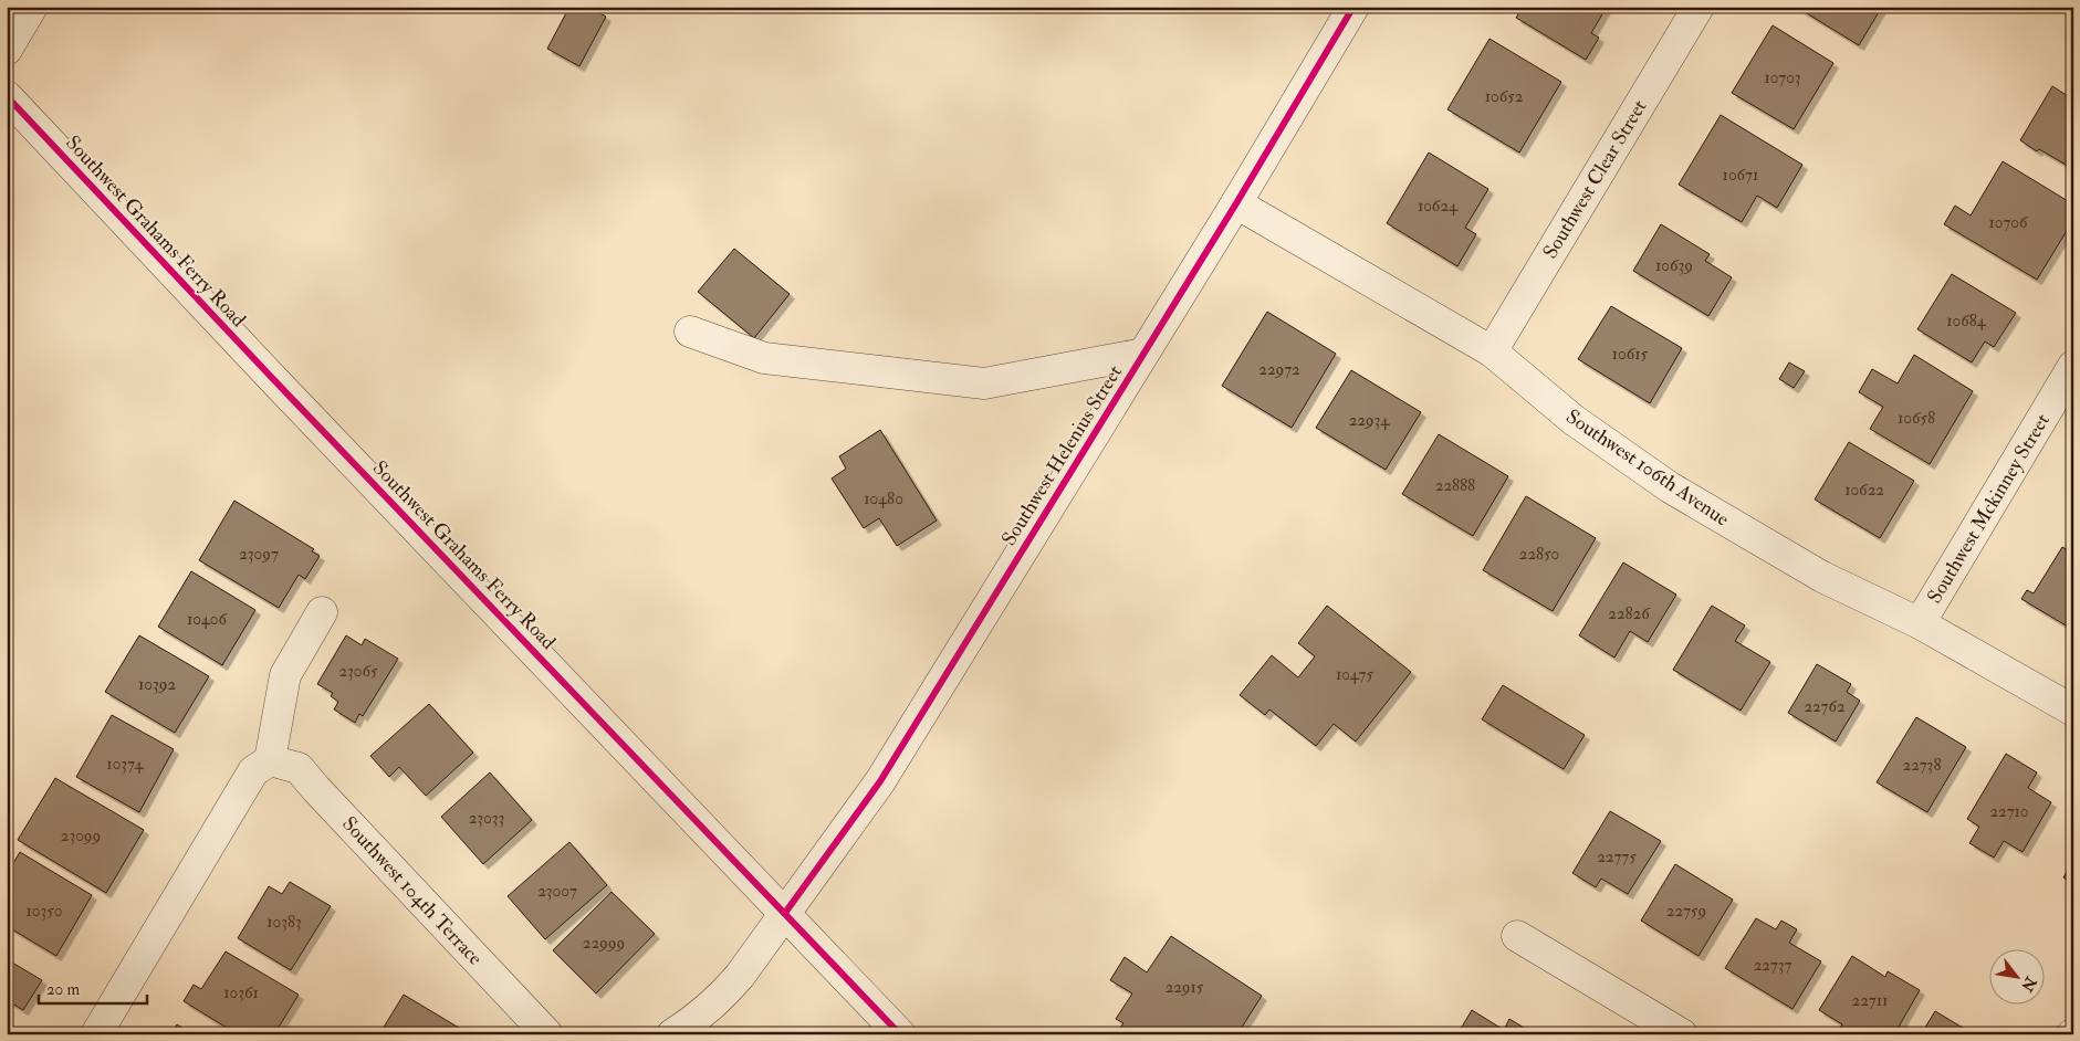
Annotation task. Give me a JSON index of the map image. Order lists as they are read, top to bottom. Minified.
{"streets":{"street":["Southwest Clear Street","Southwest Grahams Ferry Road","Southwest Helenius Street","Southwest 106th Avenue","Southwest Mckinney Street","Southwest 104th Terrace"]},"crossings":[["Southwest Clear Street","Southwest 106th Avenue"],["Southwest Grahams Ferry Road","Southwest Helenius Street"],["Southwest Helenius Street","Southwest 106th Avenue"],["Southwest 106th Avenue","Southwest Mckinney Street"]],"house_numbers":["10703","10652","10671","10624","10706","10639","10684","10615","22972","10658","22934","22888","10622","10480","23097","22850","22826","10406","23065","10475","10392","22762","10374","22738","22710","23033","23099","22775","23007","10350","22759","10383","22999","22737","22915","10361","22711"],"scale_bar":"20 m","north":"bottom right"}
